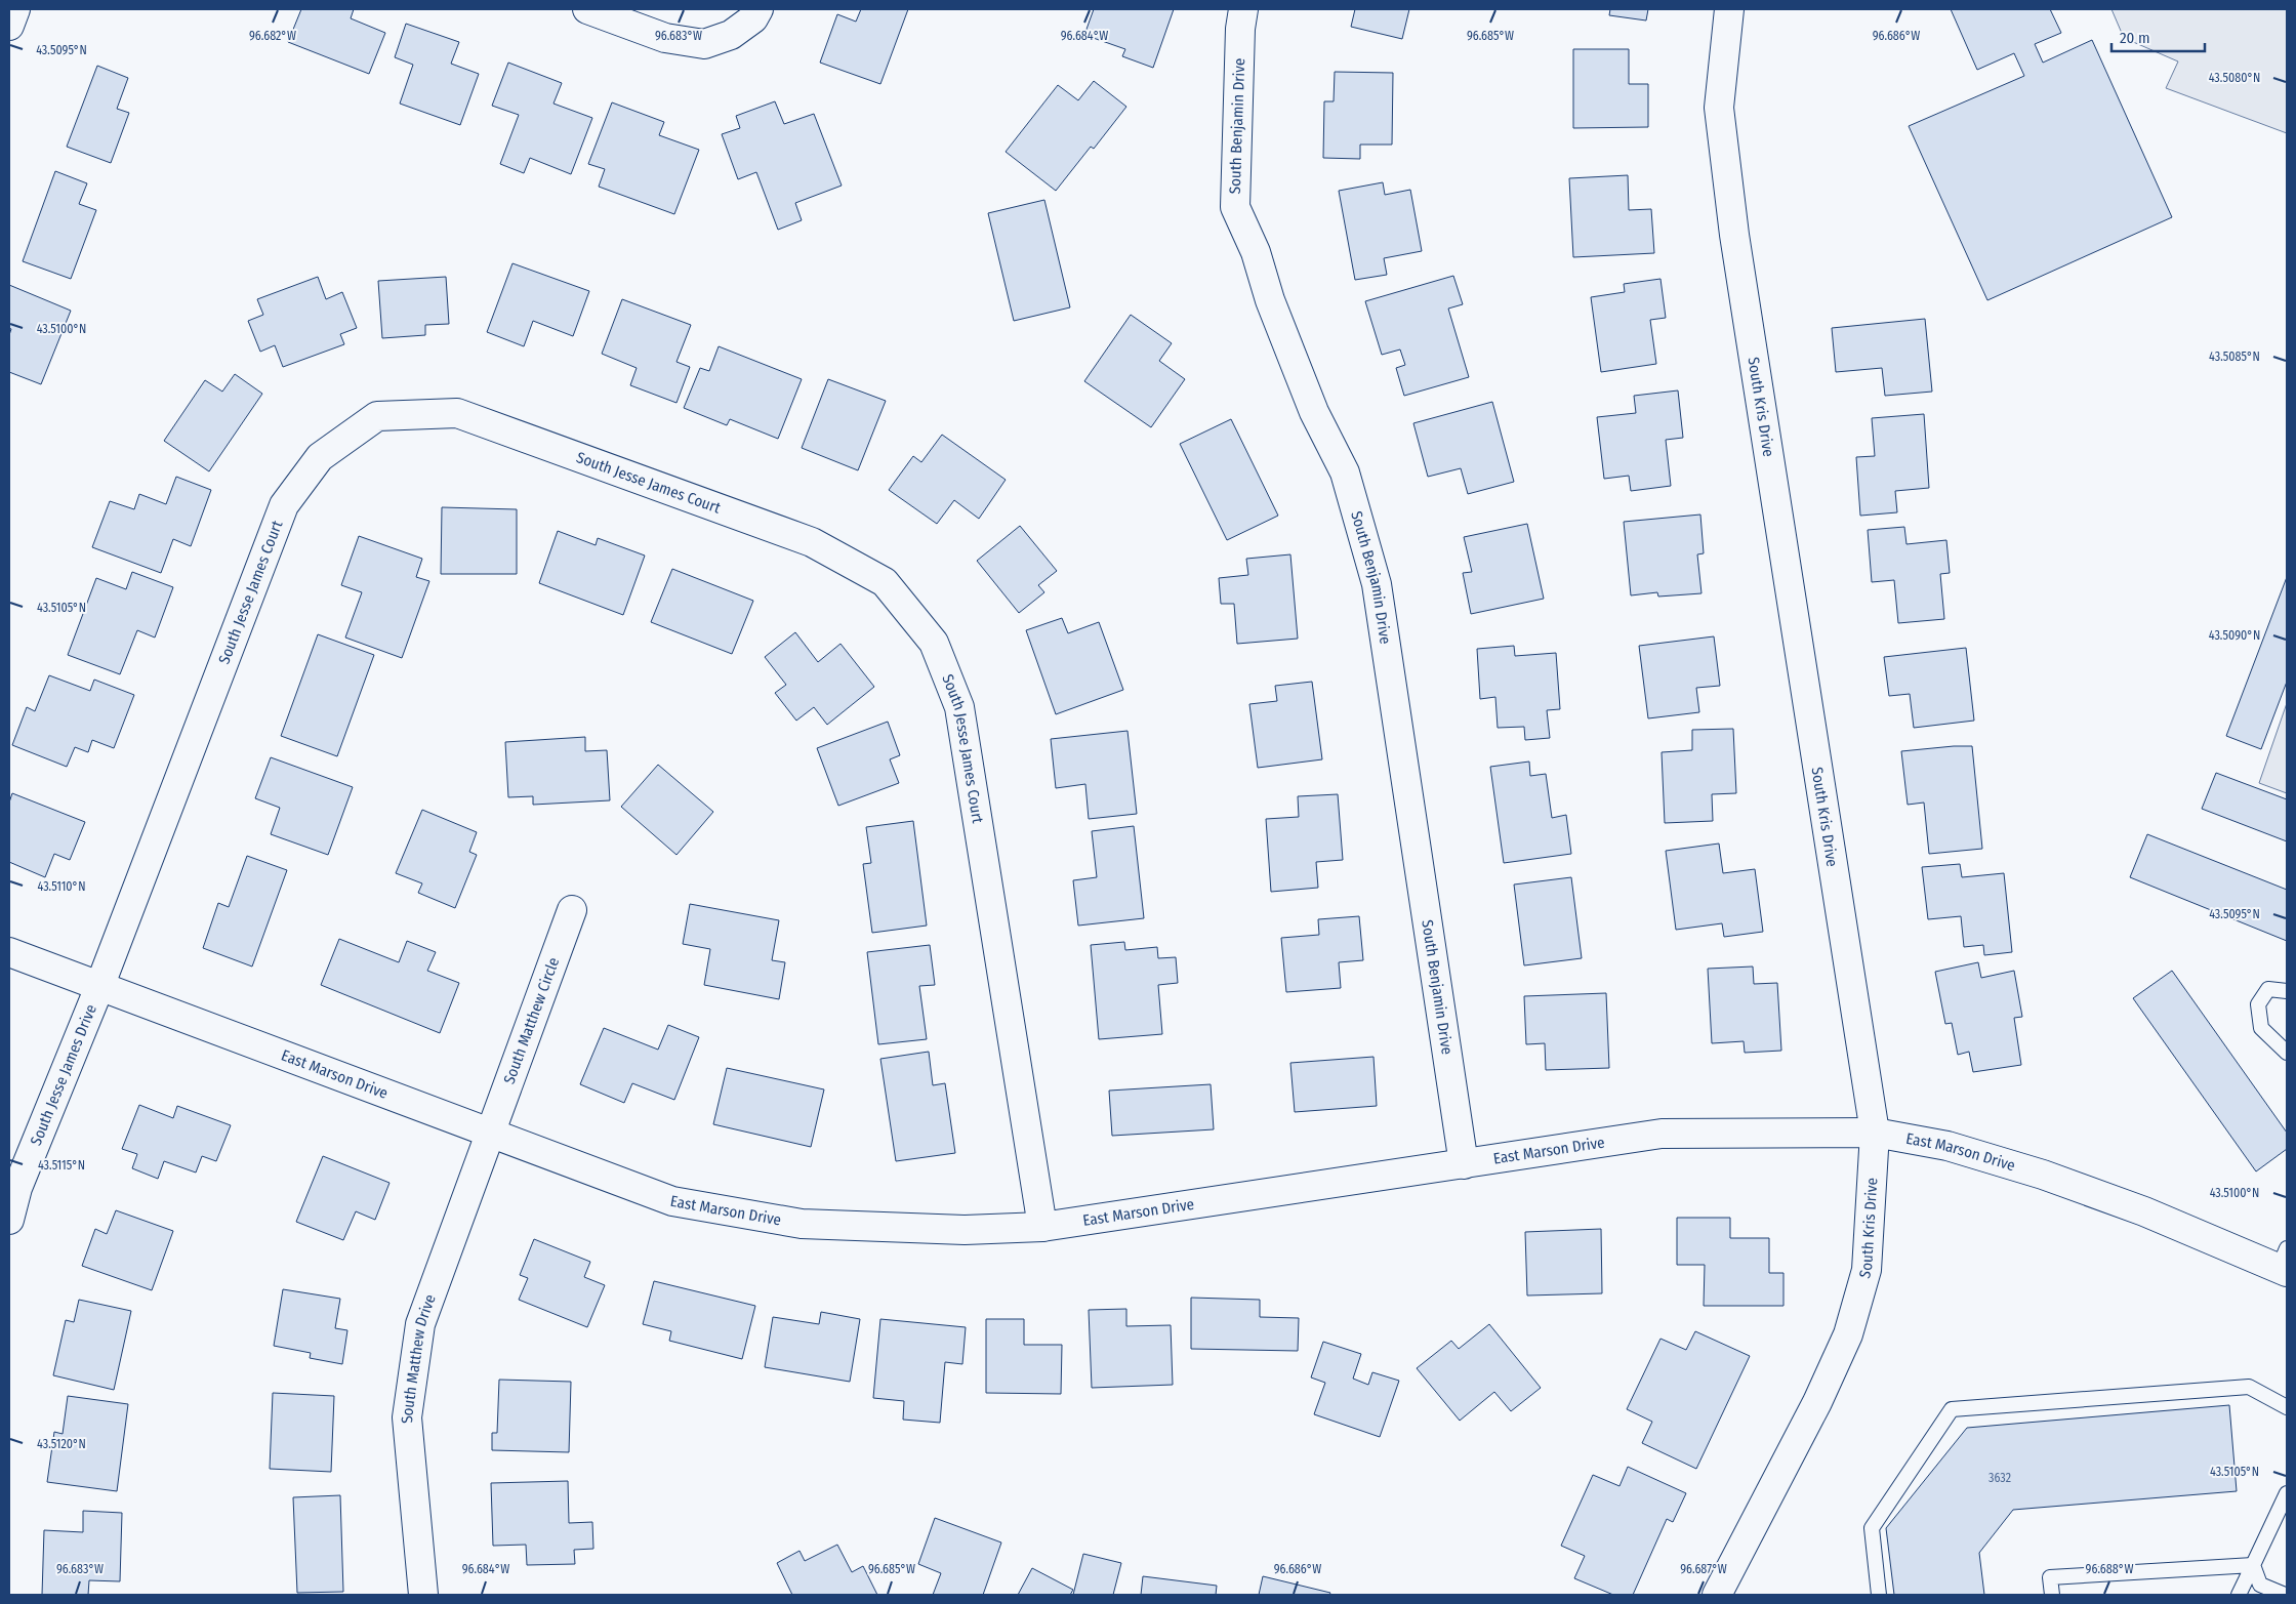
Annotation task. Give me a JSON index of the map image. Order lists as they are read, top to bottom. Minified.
{"streets":{"street":["South Benjamin Drive","South Kris Drive","South Jesse James Court","South Matthew Circle","South Jesse James Drive","East Marson Drive","South Matthew Drive"]},"crossings":[["South Benjamin Drive","East Marson Drive"],["South Kris Drive","East Marson Drive"],["South Jesse James Court","South Jesse James Drive"],["South Jesse James Court","East Marson Drive"],["South Matthew Circle","East Marson Drive"],["South Matthew Circle","South Matthew Drive"],["South Jesse James Drive","East Marson Drive"],["East Marson Drive","South Matthew Drive"]],"house_numbers":["3632"],"scale_bar":"20 m","coordinates":["96.682°W","96.683°W","96.684°W","96.685°W","96.686°W","43.5095°N","43.5080°N","43.5100°N","43.5085°N","43.5105°N","43.5090°N","43.5110°N","43.5115°N","43.5120°N","96.687°W","96.688°W"]}
